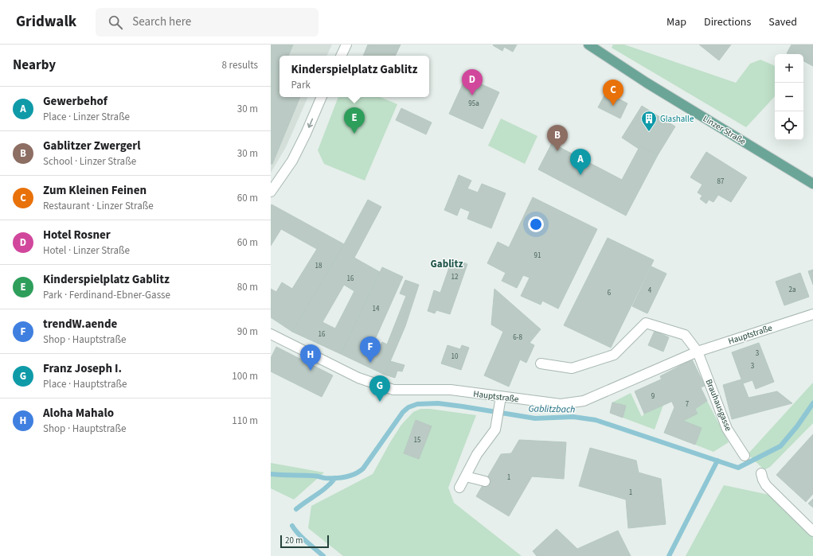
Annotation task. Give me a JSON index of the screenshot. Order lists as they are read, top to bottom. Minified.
{"streets":{"main road":["Linzer Straße"],"street":["Hauptstraße","Brauhausgasse"]},"crossings":[["Hauptstraße","Brauhausgasse"]],"districts":["Gablitz"],"water":["Gablitzbach"],"places":{"building":["Glashalle"]},"house_numbers":["95a","87","91","18","12","16","2a","4","6","14","16","6-8","3","10","3","9","7","15","1","1"],"scale_bar":"20 m","page":{"header":"Gridwalk","search":"Search here","nav":["Map","Directions","Saved"],"heading":["Nearby","8 results"],"map_buttons":["+","−"],"popup":["Kinderspielplatz Gablitz","Park"],"pins":["D","C","E","B","A","F","H","G"],"list":[{"mark":"A","name":"Gewerbehof","note":"Place · Linzer Straße","value":"30 m"},{"mark":"B","name":"Gablitzer Zwergerl","note":"School · Linzer Straße","value":"30 m"},{"mark":"C","name":"Zum Kleinen Feinen","note":"Restaurant · Linzer Straße","value":"60 m"},{"mark":"D","name":"Hotel Rosner","note":"Hotel · Linzer Straße","value":"60 m"},{"mark":"E","name":"Kinderspielplatz Gablitz","note":"Park · Ferdinand-Ebner-Gasse","value":"80 m"},{"mark":"F","name":"trendW.aende","note":"Shop · Hauptstraße","value":"90 m"},{"mark":"G","name":"Franz Joseph I.","note":"Place · Hauptstraße","value":"100 m"},{"mark":"H","name":"Aloha Mahalo","note":"Shop · Hauptstraße","value":"110 m"}],"scale":"20 m"}}
